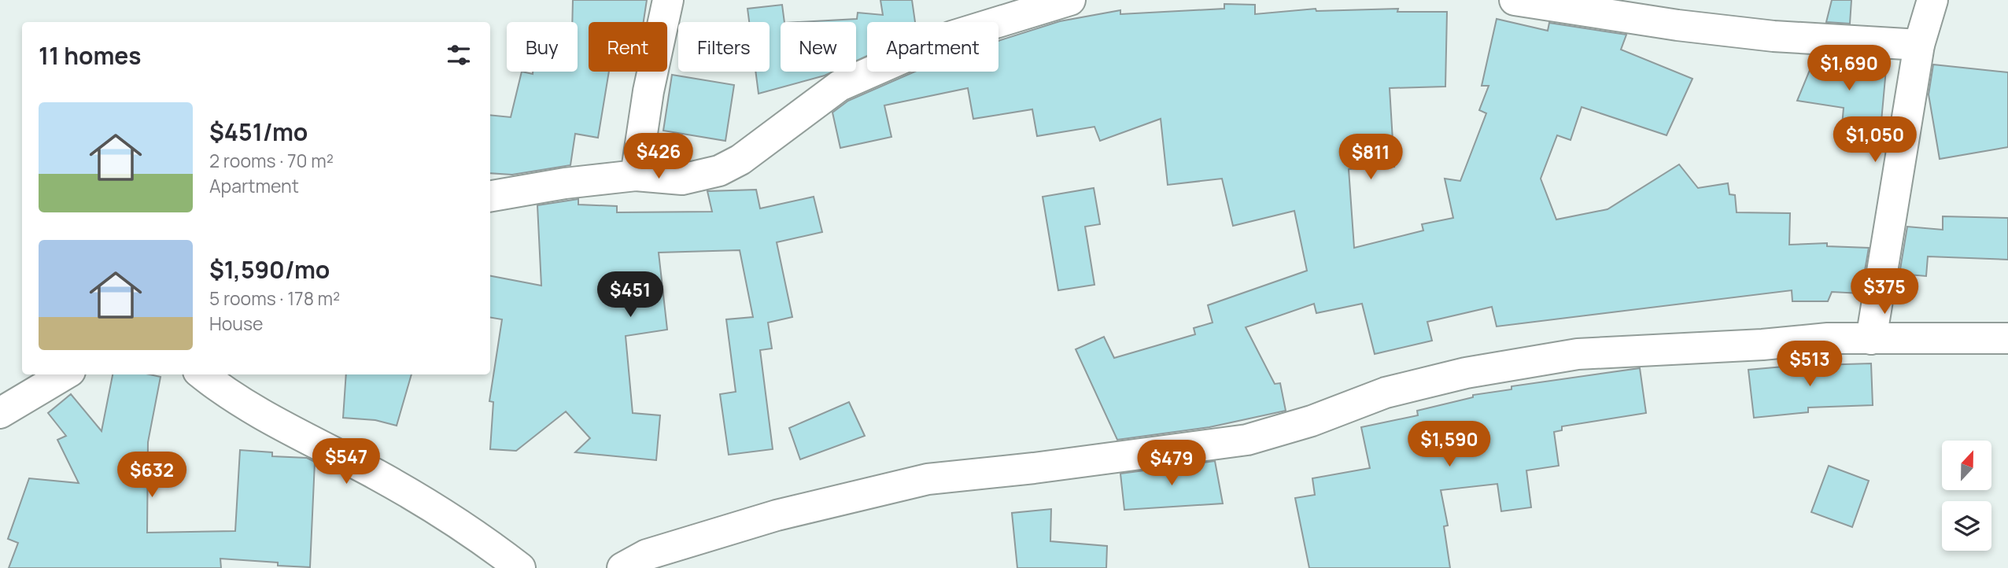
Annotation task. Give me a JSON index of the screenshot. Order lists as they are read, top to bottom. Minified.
{"north":"top","page":{"chip":["Buy","Rent","Filters","New","Apartment"],"heading":"11 homes","price":["$1,690","$1,050","$426","$811","$375","$451","$513","$1,590","$547","$479","$632"],"list":[{"name":"$451/mo","note":"2 rooms · 70 m² · Apartment"},{"name":"$1,590/mo","note":"5 rooms · 178 m² · House"}]}}
